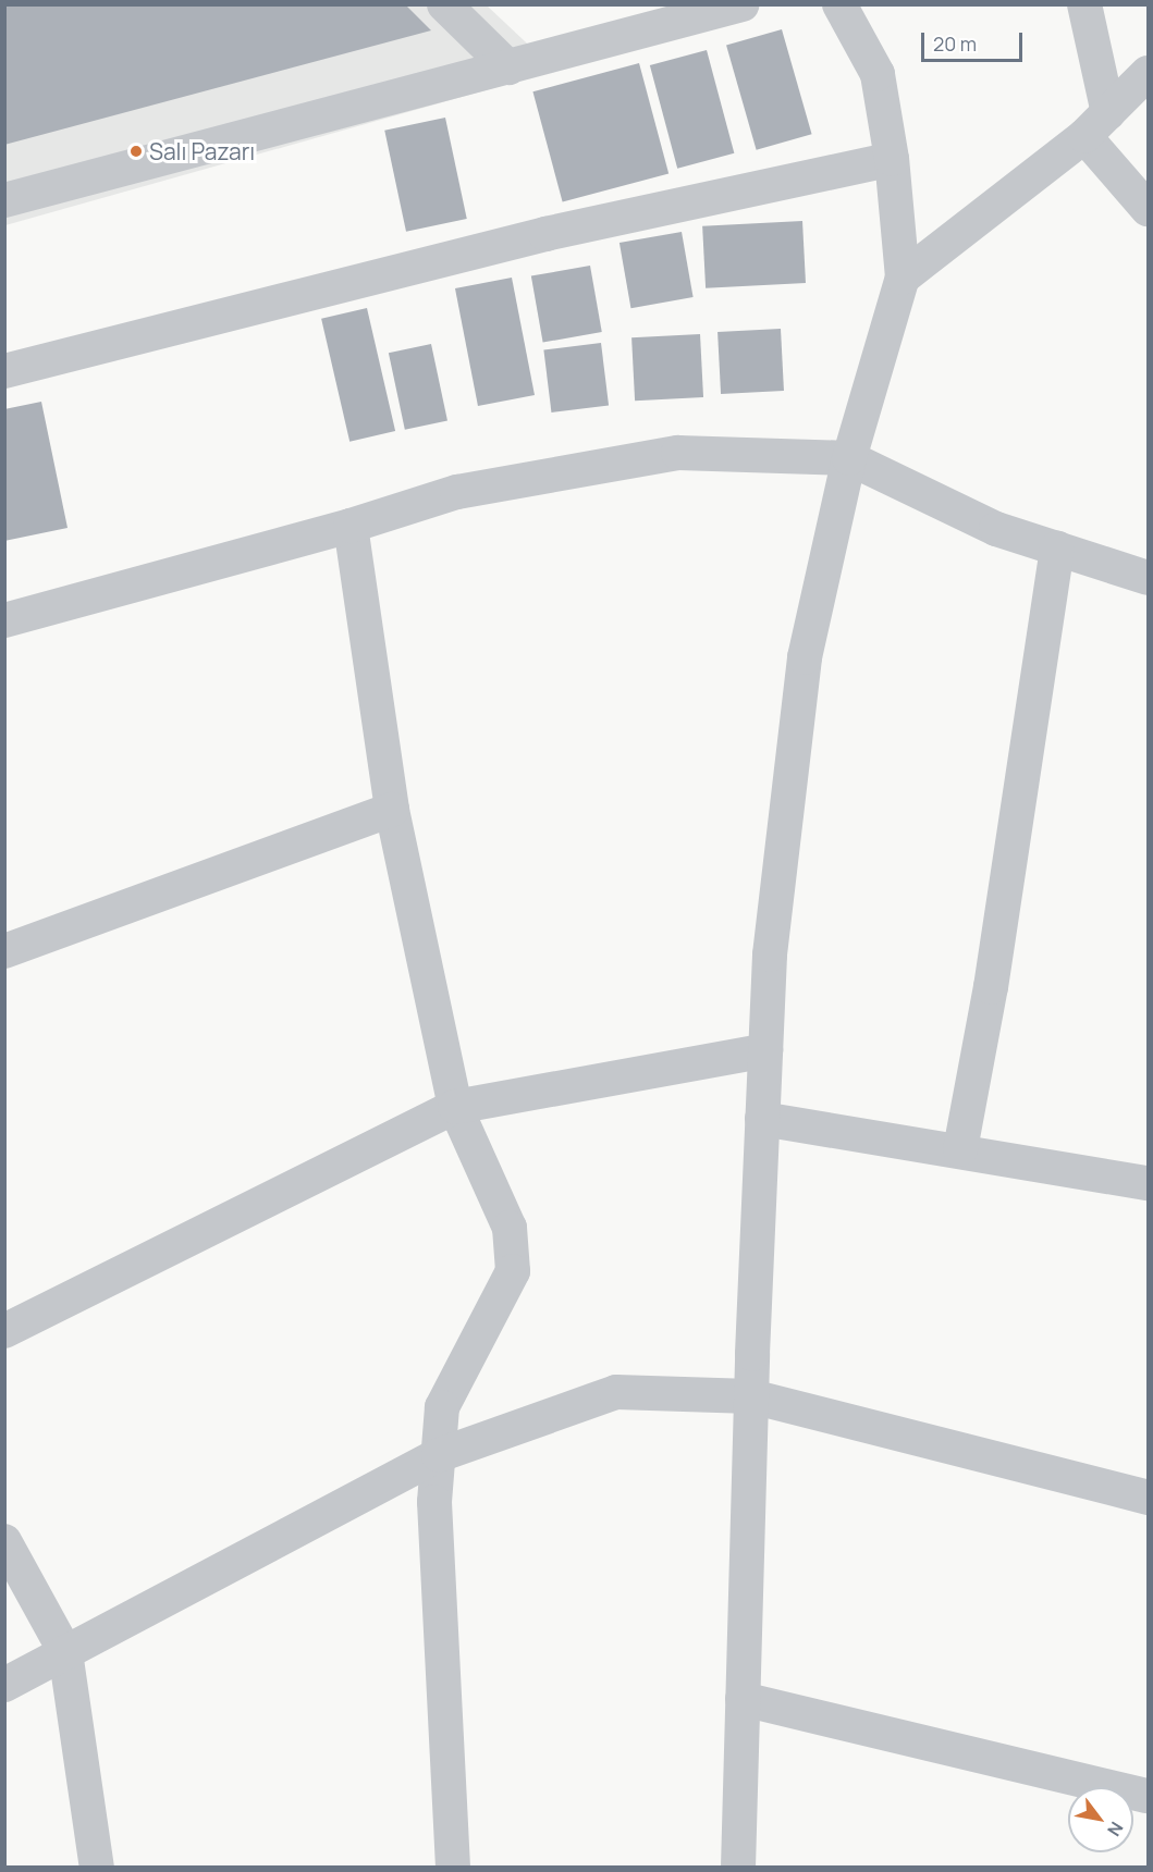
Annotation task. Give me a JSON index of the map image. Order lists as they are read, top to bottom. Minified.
{"places":["Salı Pazarı"],"scale_bar":"20 m","north":"bottom right"}
